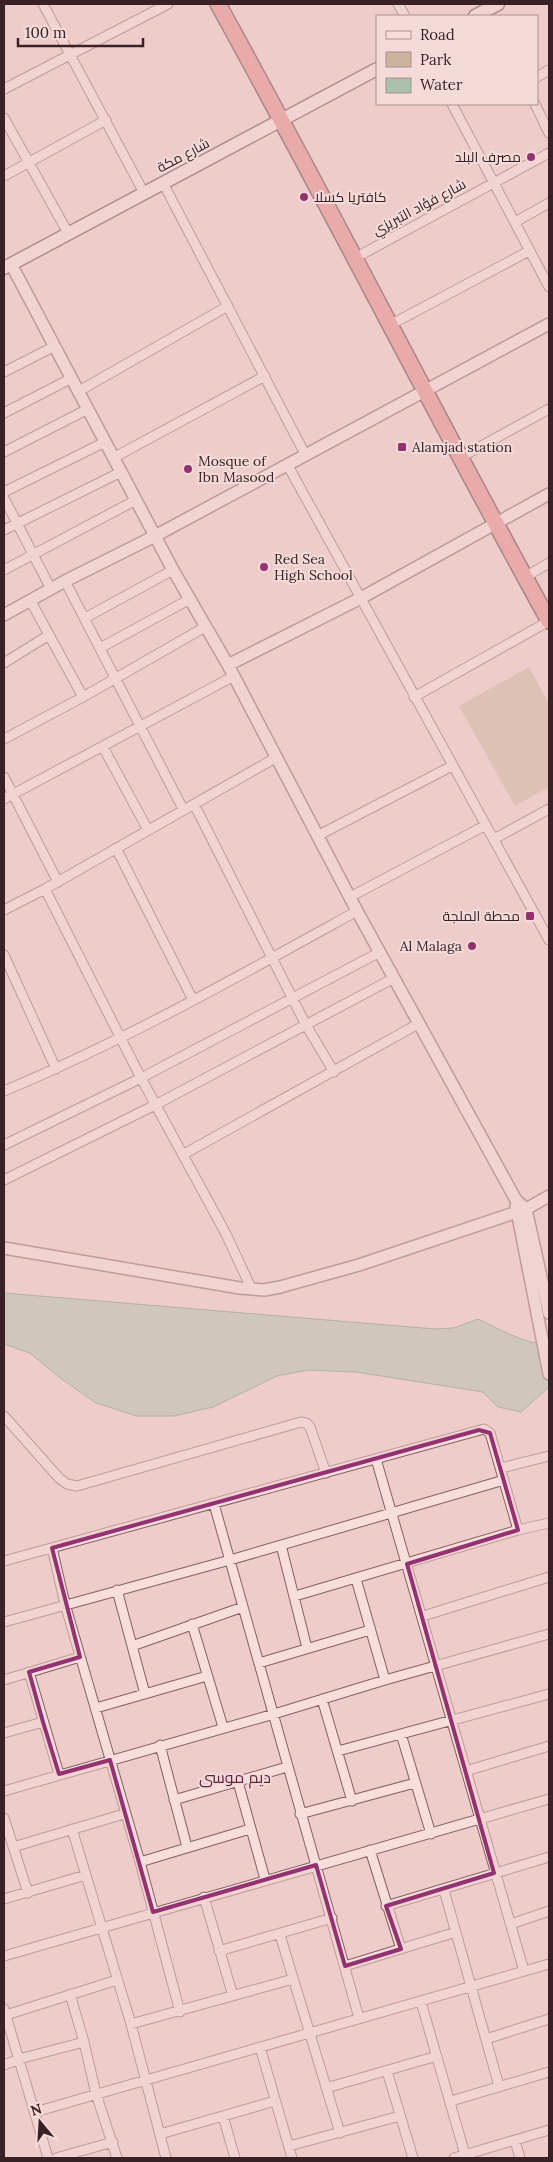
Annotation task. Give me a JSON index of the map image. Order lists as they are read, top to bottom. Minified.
{"streets":{"main road":["شارع مكة"],"street":["شارع فؤاد التبريزي"]},"districts":["ديم موسى"],"places":{"other":["مصرف البلد","كافتريا كسلا","Mosque of Ibn Masood","Red Sea High School","Al Malaga"],"transit":["Alamjad station","محطة الملجة"]},"legend":["Road","Park","Water"],"scale_bar":"100 m","north":"top"}
